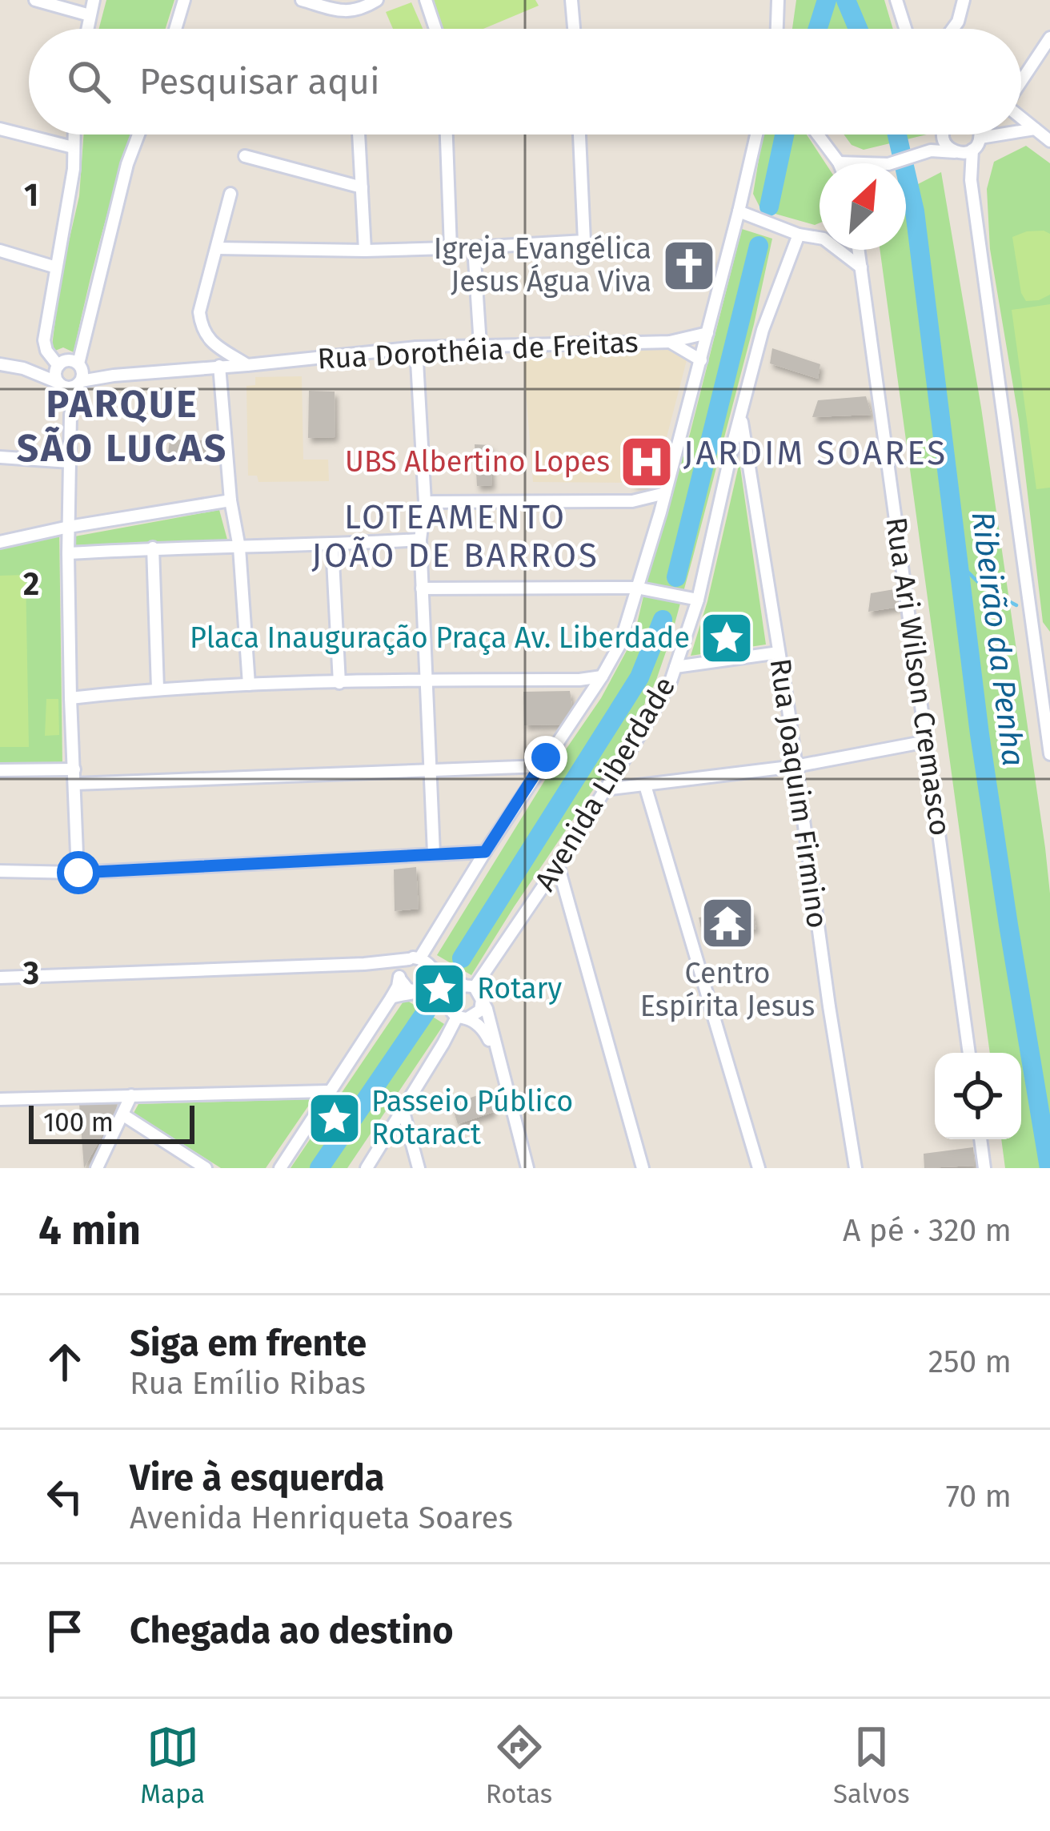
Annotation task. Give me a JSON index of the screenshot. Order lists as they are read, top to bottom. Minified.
{"streets":{"street":["Rua Dorothéia de Freitas","Rua Ari Wilson Cremasco","Avenida Liberdade","Rua Joaquim Firmino"]},"crossings":[["Avenida Liberdade","Rua Joaquim Firmino"]],"districts":["PARQUE SÃO LUCAS","JARDIM SOARES","LOTEAMENTO JOÃO DE BARROS"],"water":["Ribeirão da Penha"],"places":{"church":["Igreja Evangélica Jesus Água Viva"],"hospital":["UBS Albertino Lopes"],"place":["Placa Inauguração Praça Av. Liberdade","Rotary","Passeio Público Rotaract"],"temple":["Centro Espírita Jesus"]},"scale_bar":"100 m","north":"top right","page":{"search":"Pesquisar aqui","scale":"100 m","heading":["4 min","A pé · 320 m"],"list":[["Siga em frente","Rua Emílio Ribas","250 m"],["Vire à esquerda","Avenida Henriqueta Soares","70 m"],"Chegada ao destino"],"nav":["Mapa","Rotas","Salvos"]},"grid":{"rows":["1","2","3"]}}
